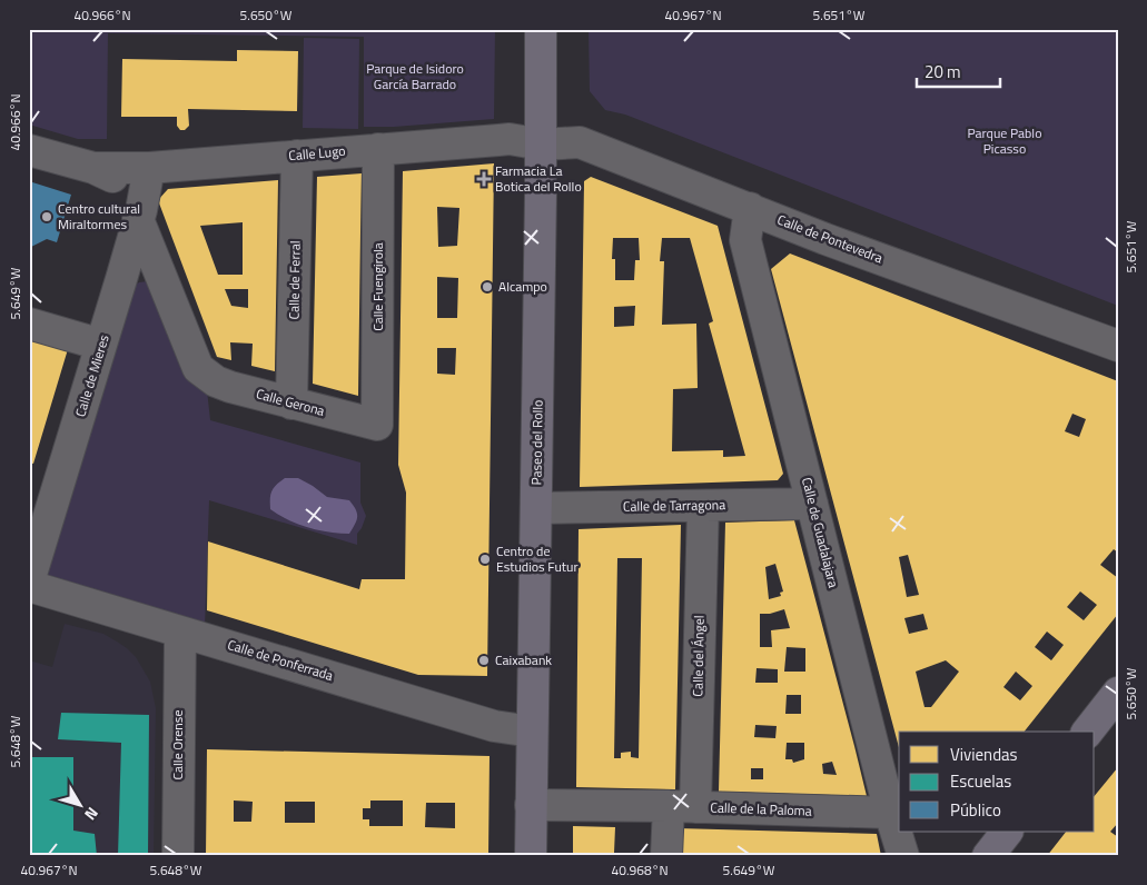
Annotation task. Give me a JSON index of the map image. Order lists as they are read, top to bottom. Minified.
{"streets":{"main road":["Paseo del Rollo"],"street":["Calle Lugo","Calle de Pontevedra","Calle de Ferral","Calle Fuengirola","Calle de Mieres","Calle Gerona","Calle de Tarragona","Calle de Guadalajara","Calle del Ángel","Calle de Ponferrada","Calle Orense","Calle de la Paloma"]},"crossings":[["Calle Lugo","Calle de Pontevedra"],["Calle Lugo","Calle de Ferral"],["Calle Lugo","Calle Fuengirola"],["Calle Lugo","Calle de Mieres"],["Calle Lugo","Paseo del Rollo"],["Calle de Pontevedra","Paseo del Rollo"],["Calle de Pontevedra","Calle de Guadalajara"],["Calle de Ferral","Calle Gerona"],["Calle Fuengirola","Calle Gerona"],["Paseo del Rollo","Calle de Tarragona"],["Paseo del Rollo","Calle de Ponferrada"],["Paseo del Rollo","Calle de la Paloma"],["Calle de Tarragona","Calle de Guadalajara"],["Calle de Tarragona","Calle del Ángel"],["Calle de Guadalajara","Calle de la Paloma"],["Calle del Ángel","Calle de la Paloma"],["Calle de Ponferrada","Calle Orense"]],"parks":["Parque de Isidoro García Barrado","Parque Pablo Picasso"],"places":{"health":["Farmacia La Botica del Rollo"],"other":["Centro cultural Miraltormes","Alcampo","Centro de Estudios Futur","Caixabank"]},"legend":["Viviendas","Escuelas","Público"],"scale_bar":"20 m","north":"bottom right","coordinates":["40.966°N","5.650°W","40.967°N","5.651°W","5.649°W","5.648°W","40.968°N"]}
